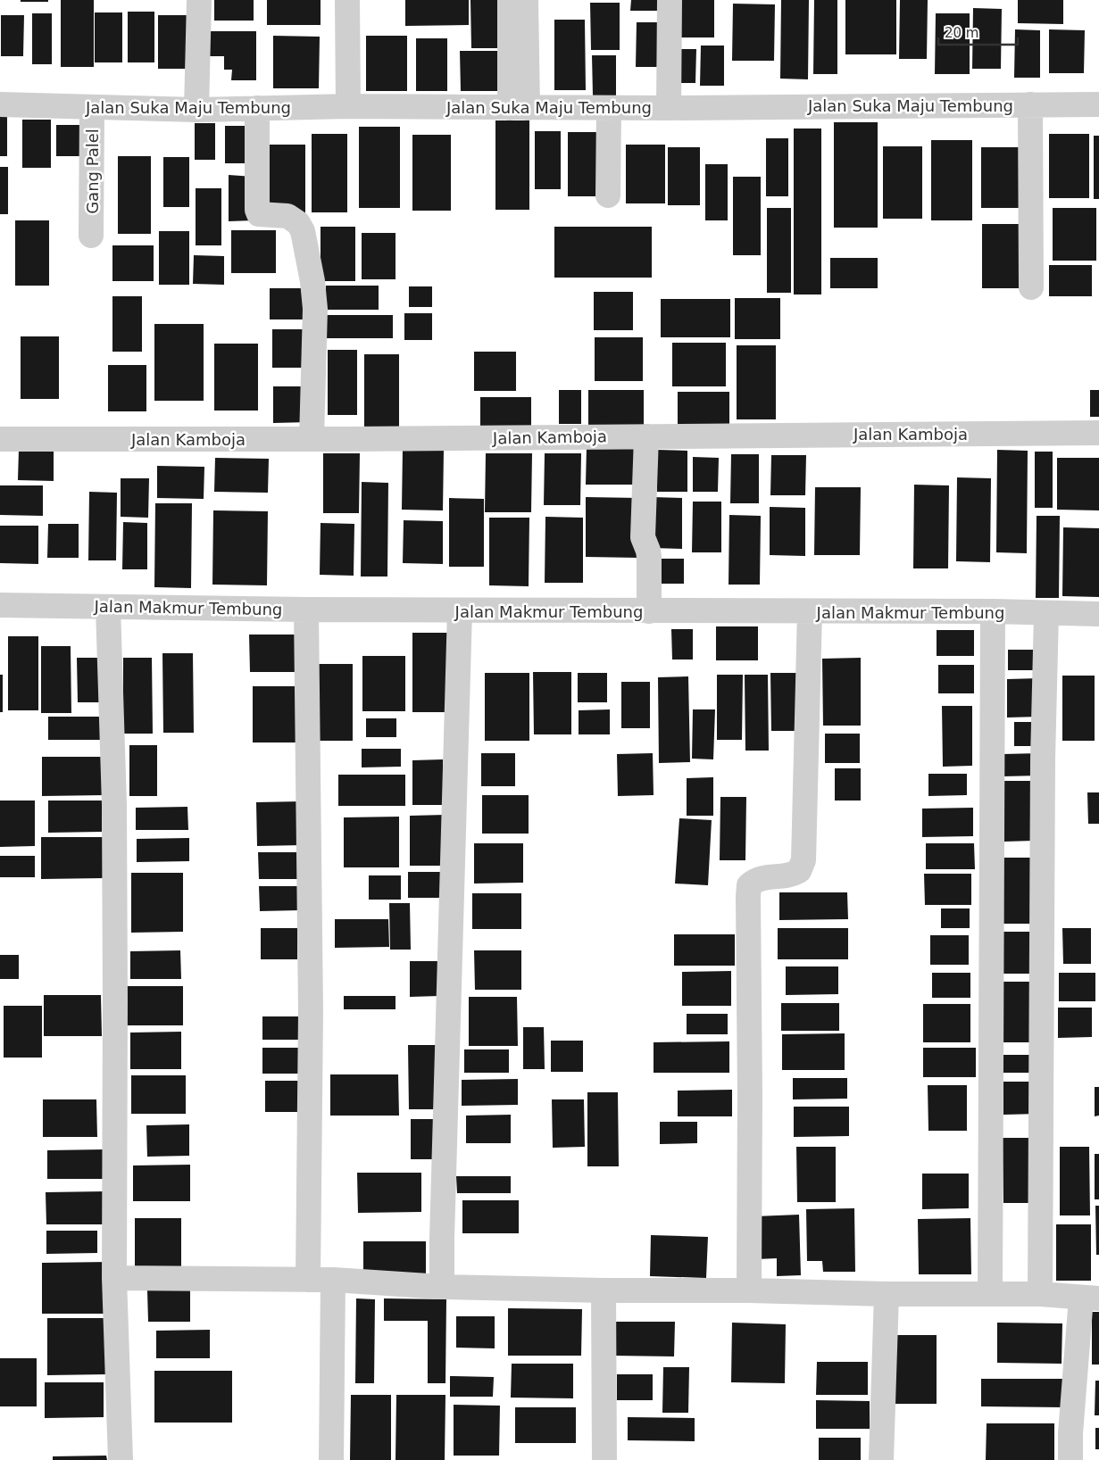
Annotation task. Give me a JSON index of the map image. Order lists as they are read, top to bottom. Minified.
{"streets":{"street":["Jalan Suka Maju Tembung","Gang Palel","Jalan Kamboja","Jalan Makmur Tembung"]},"crossings":[["Jalan Suka Maju Tembung","Gang Palel"]],"scale_bar":"20 m"}
